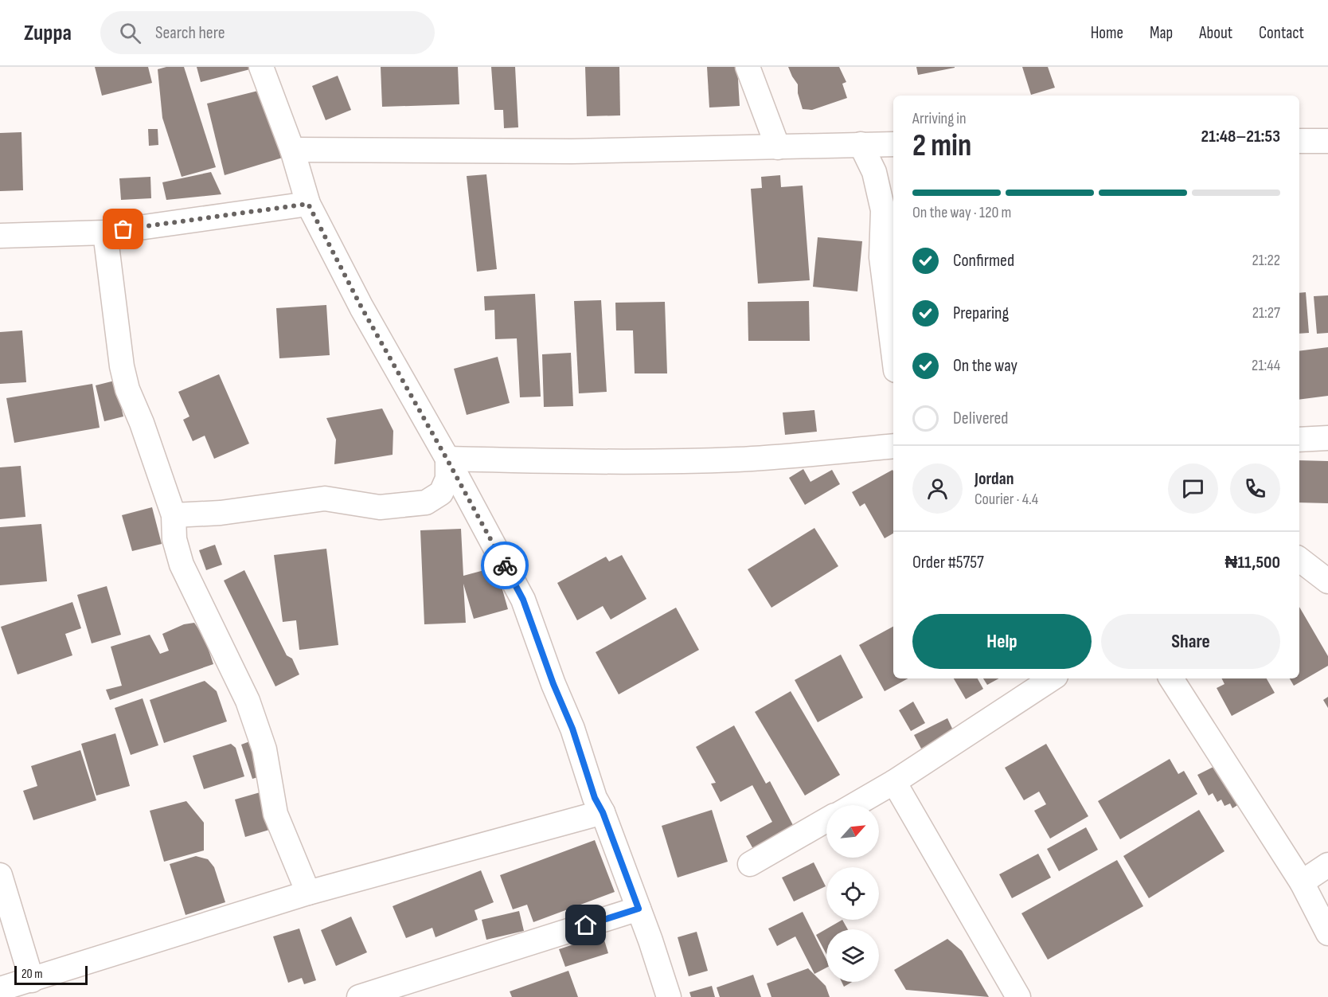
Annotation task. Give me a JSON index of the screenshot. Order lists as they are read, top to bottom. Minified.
{"scale_bar":"20 m","north":"top right","page":{"header":"Zuppa","search":"Search here","nav":["Home","Map","About","Contact"],"heading":["2 min","Arriving in","21:48–21:53"],"panel":["Jordan","Courier · 4.4","Order #5757","₦11,500"],"bar":"On the way · 120 m","list":[["Confirmed","21:22"],["Preparing","21:27"],["On the way","21:44"],"Delivered"],"buttons":["Help","Share"],"scale":"20 m"}}
